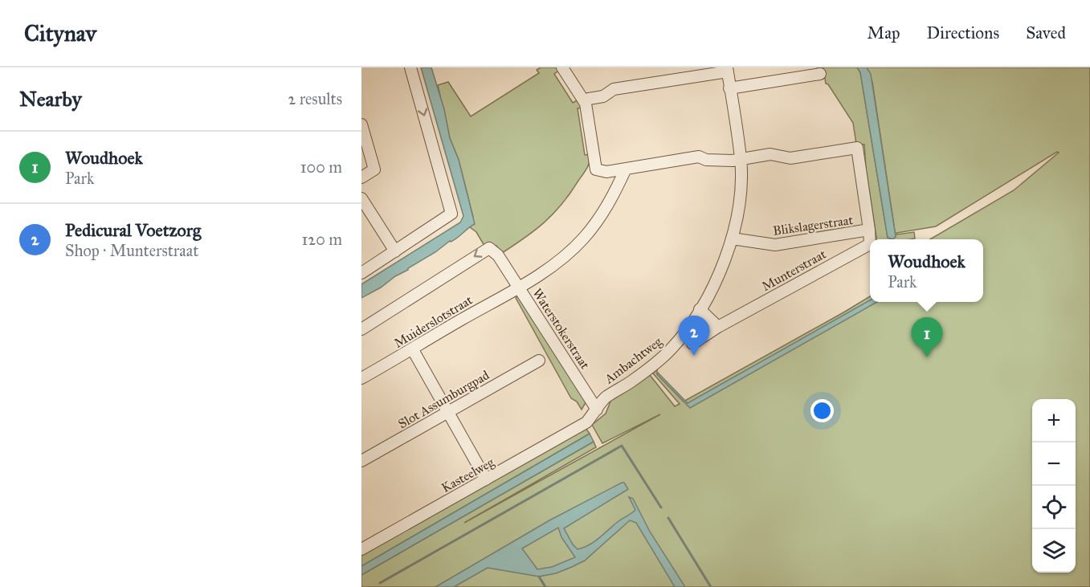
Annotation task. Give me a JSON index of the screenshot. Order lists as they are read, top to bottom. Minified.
{"streets":{"street":["Blikslagerstraat","Munterstraat","Muiderslotstraat","Waterstokerstraat","Ambachtweg","Slot Assumburgpad","Kasteelweg"]},"crossings":[["Blikslagerstraat","Munterstraat"],["Blikslagerstraat","Ambachtweg"],["Munterstraat","Ambachtweg"],["Muiderslotstraat","Waterstokerstraat"],["Waterstokerstraat","Ambachtweg"],["Ambachtweg","Kasteelweg"]],"one_way":["Waterstokerstraat"],"page":{"header":"Citynav","nav":["Map","Directions","Saved"],"heading":["Nearby","2 results"],"list":[{"mark":"1","name":"Woudhoek","note":"Park","value":"100 m"},{"mark":"2","name":"Pedicural Voetzorg","note":"Shop · Munterstraat","value":"120 m"}],"popup":["Woudhoek","Park"],"pins":["2","1"],"map_buttons":["+","−"]}}
